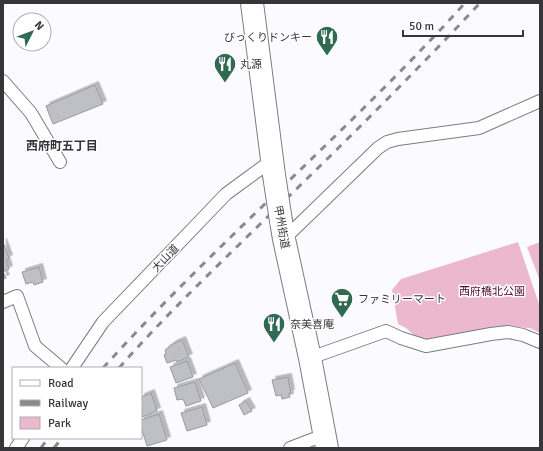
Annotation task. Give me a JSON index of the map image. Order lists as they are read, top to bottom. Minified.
{"streets":{"highway":["甲州街道"],"street":["大山道"]},"crossings":[["甲州街道","大山道"]],"districts":["西府町五丁目"],"parks":["西府橋北公園"],"places":{"restaurant":["びっくりドンキー","丸源","奈美喜庵"],"supermarket":["ファミリーマート"]},"legend":["Road","Railway","Park"],"scale_bar":"50 m","north":"top right"}
